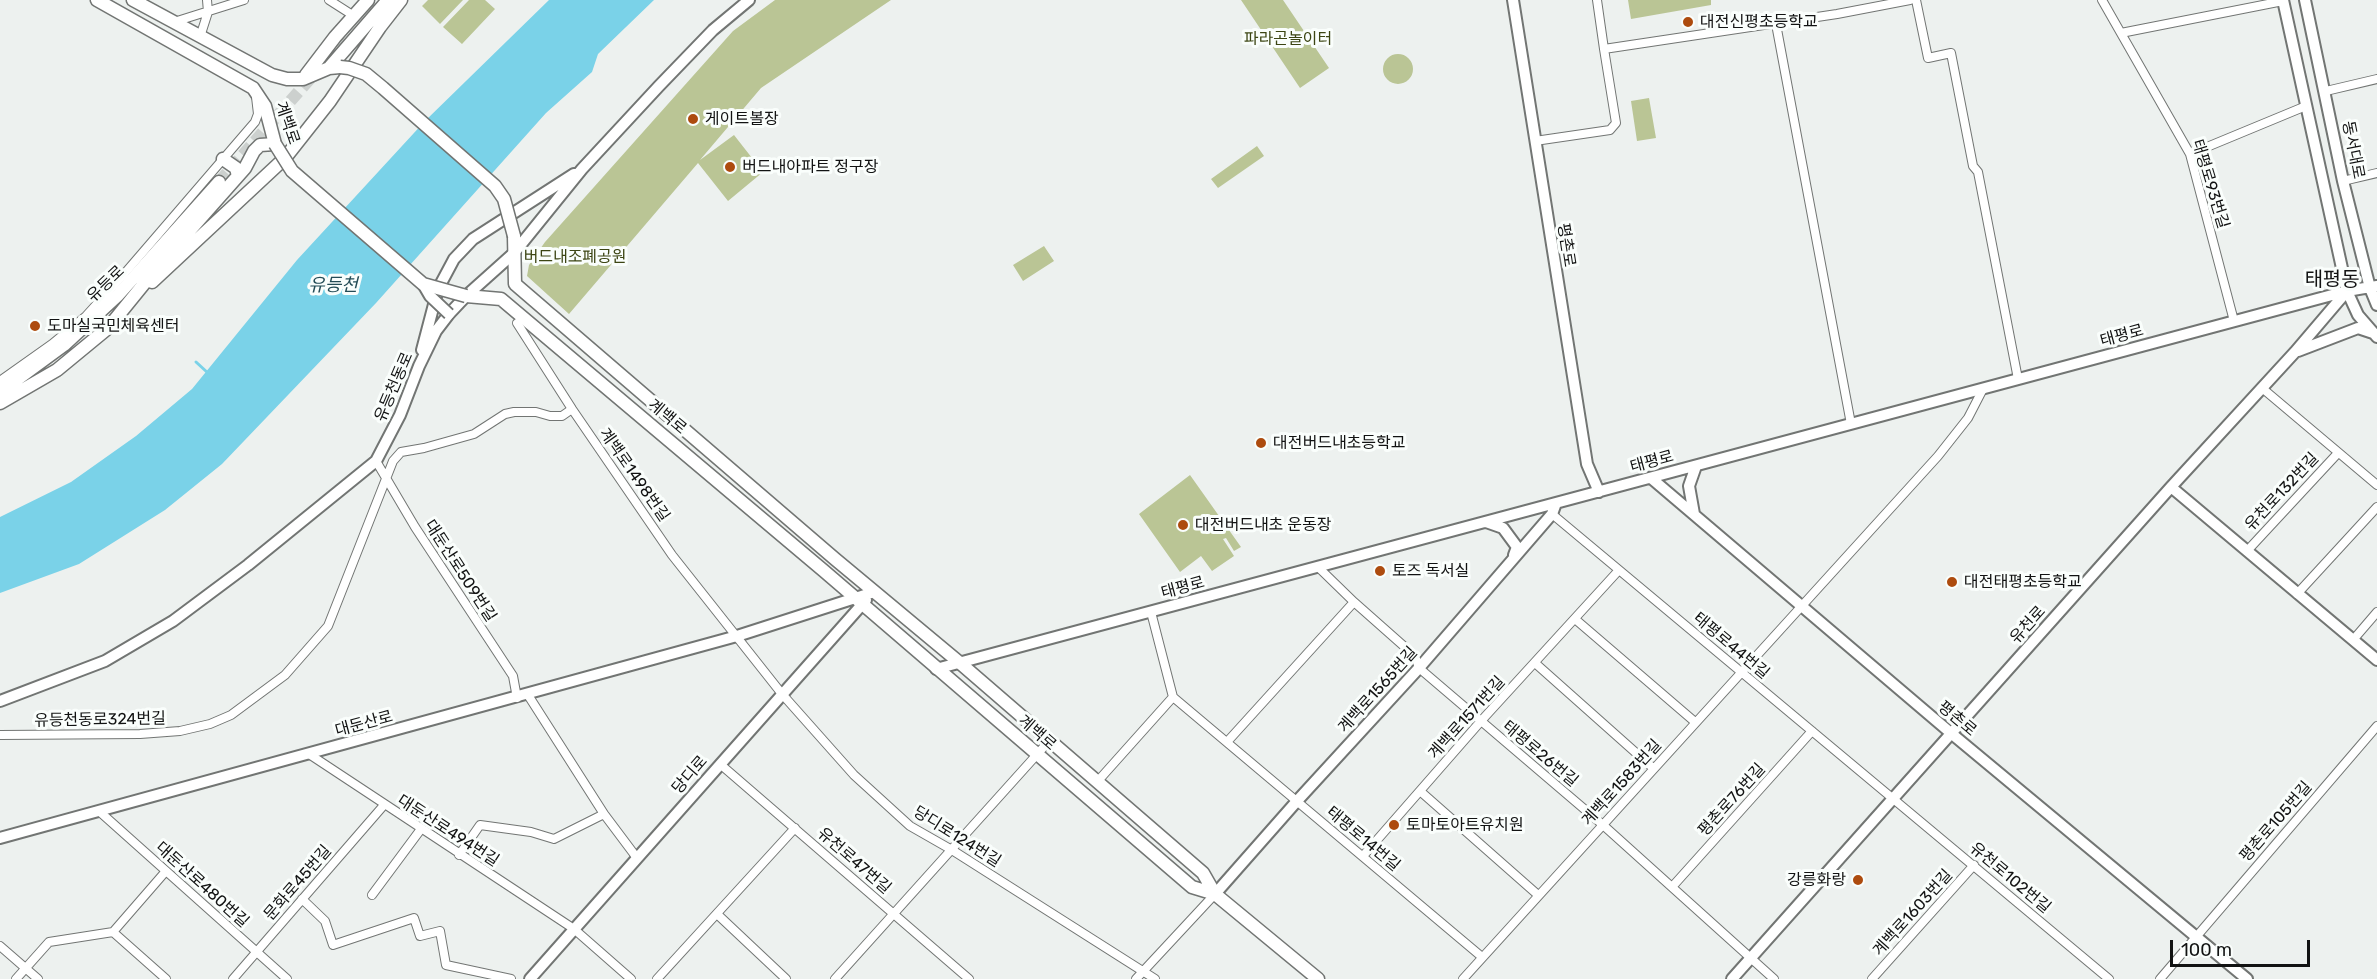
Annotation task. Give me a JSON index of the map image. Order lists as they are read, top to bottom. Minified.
{"streets":{"main road":["계백로","동서대로","평촌로","유등로","태평로","유등천동로","유천로132번길","유천로","계백로1565번길","대둔산로","당디로"],"street":["태평로93번길","계백로1498번길","대둔산로509번길","태평로44번길","계백로1571번길","유등천동로324번길","태평로26번길","계백로1583번길","평촌로76번길","평촌로105번길","대둔산로494번길","당디로124번길","태평로14번길","유천로47번길","유천로102번길","문화로45번길","대둔산로480번길","계백로1603번길"]},"crossings":[["계백로","태평로"],["계백로","유등천동로"],["계백로","계백로1565번길"],["계백로","대둔산로"],["계백로","당디로"],["동서대로","태평로"],["태평로93번길","태평로"],["평촌로","태평로"],["평촌로","유천로"],["평촌로","계백로1583번길"],["평촌로","평촌로105번길"],["태평로","유천로"],["태평로","태평로44번길"],["태평로","계백로1565번길"],["태평로","태평로26번길"],["태평로","계백로1583번길"],["유등천동로","대둔산로509번길"],["계백로1498번길","유등천동로324번길"],["계백로1498번길","대둔산로"],["유천로132번길","유천로"],["대둔산로509번길","유등천동로324번길"],["대둔산로509번길","대둔산로"],["대둔산로509번길","당디로"],["유천로","태평로44번길"],["유천로","태평로26번길"],["유천로","유천로102번길"],["태평로44번길","계백로1565번길"],["태평로44번길","계백로1571번길"],["태평로44번길","계백로1583번길"],["태평로44번길","평촌로76번길"],["태평로44번길","유천로102번길"],["계백로1565번길","태평로26번길"],["계백로1565번길","태평로14번길"],["계백로1571번길","태평로26번길"],["계백로1571번길","태평로14번길"],["대둔산로","당디로"],["대둔산로","대둔산로494번길"],["대둔산로","대둔산로480번길"],["태평로26번길","계백로1583번길"],["태평로26번길","평촌로76번길"],["당디로","대둔산로494번길"],["당디로","당디로124번길"],["당디로","유천로47번길"],["계백로1583번길","태평로14번길"],["대둔산로494번길","문화로45번길"],["유천로102번길","계백로1603번길"],["문화로45번길","대둔산로480번길"]],"districts":["태평동"],"water":["유등천"],"parks":["파라곤놀이터","버드내조폐공원"],"places":["대전신평초등학교","게이트볼장","버드내아파트 정구장","도마실국민체육센터","대전버드내초등학교","대전버드내초 운동장","토즈 독서실","대전태평초등학교","토마토아트유치원","강릉화랑"],"scale_bar":"100 m"}
